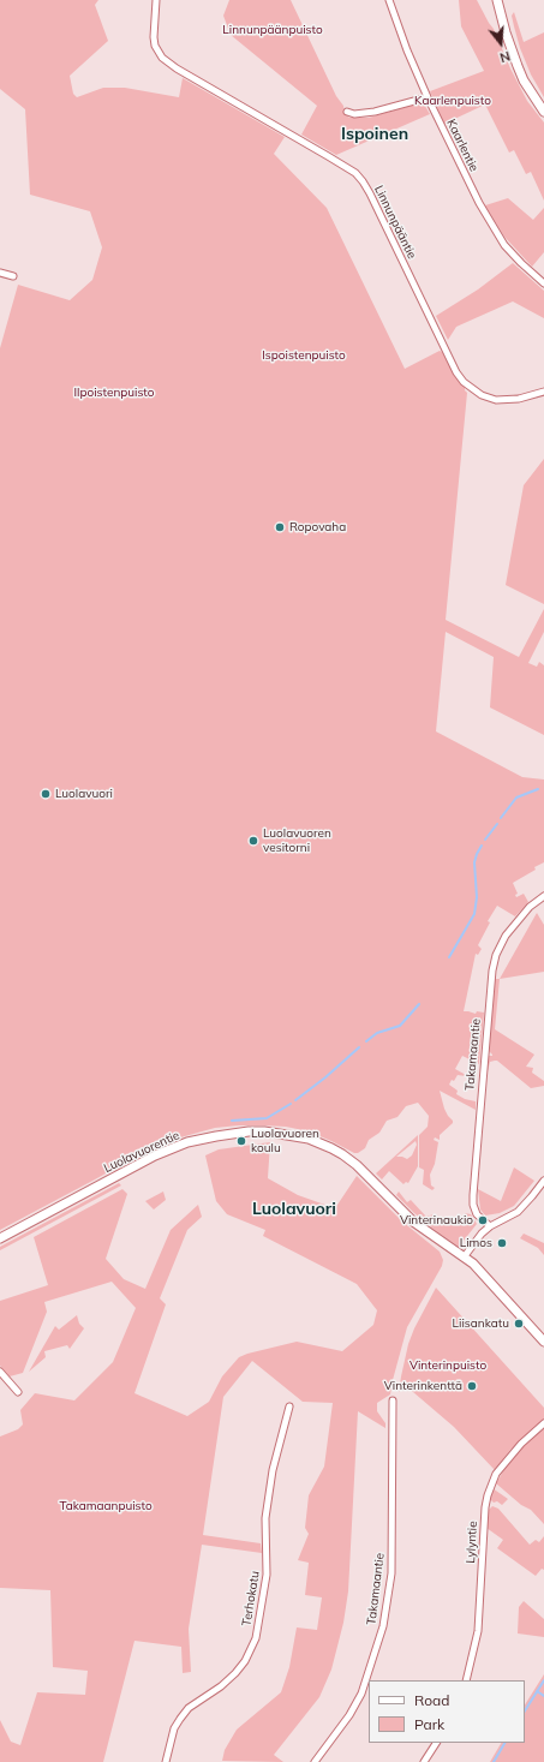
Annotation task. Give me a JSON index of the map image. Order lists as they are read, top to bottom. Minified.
{"streets":{"street":["Kaarlentie","Linnunpääntie","Takamaantie","Luolavuorentie","Lylyntie","Terhokatu"]},"districts":["Ispoinen","Luolavuori"],"parks":["Linnunpäänpuisto","Kaarlenpuisto","Ispoistenpuisto","Ilpoistenpuisto","Vinterinpuisto","Takamaanpuisto"],"places":["Ropovaha","Luolavuori","Luolavuoren vesitorni","Luolavuoren koulu","Vinterinaukio","Limos","Liisankatu","Vinterinkenttä"],"legend":["Road","Park"],"north":"bottom"}
